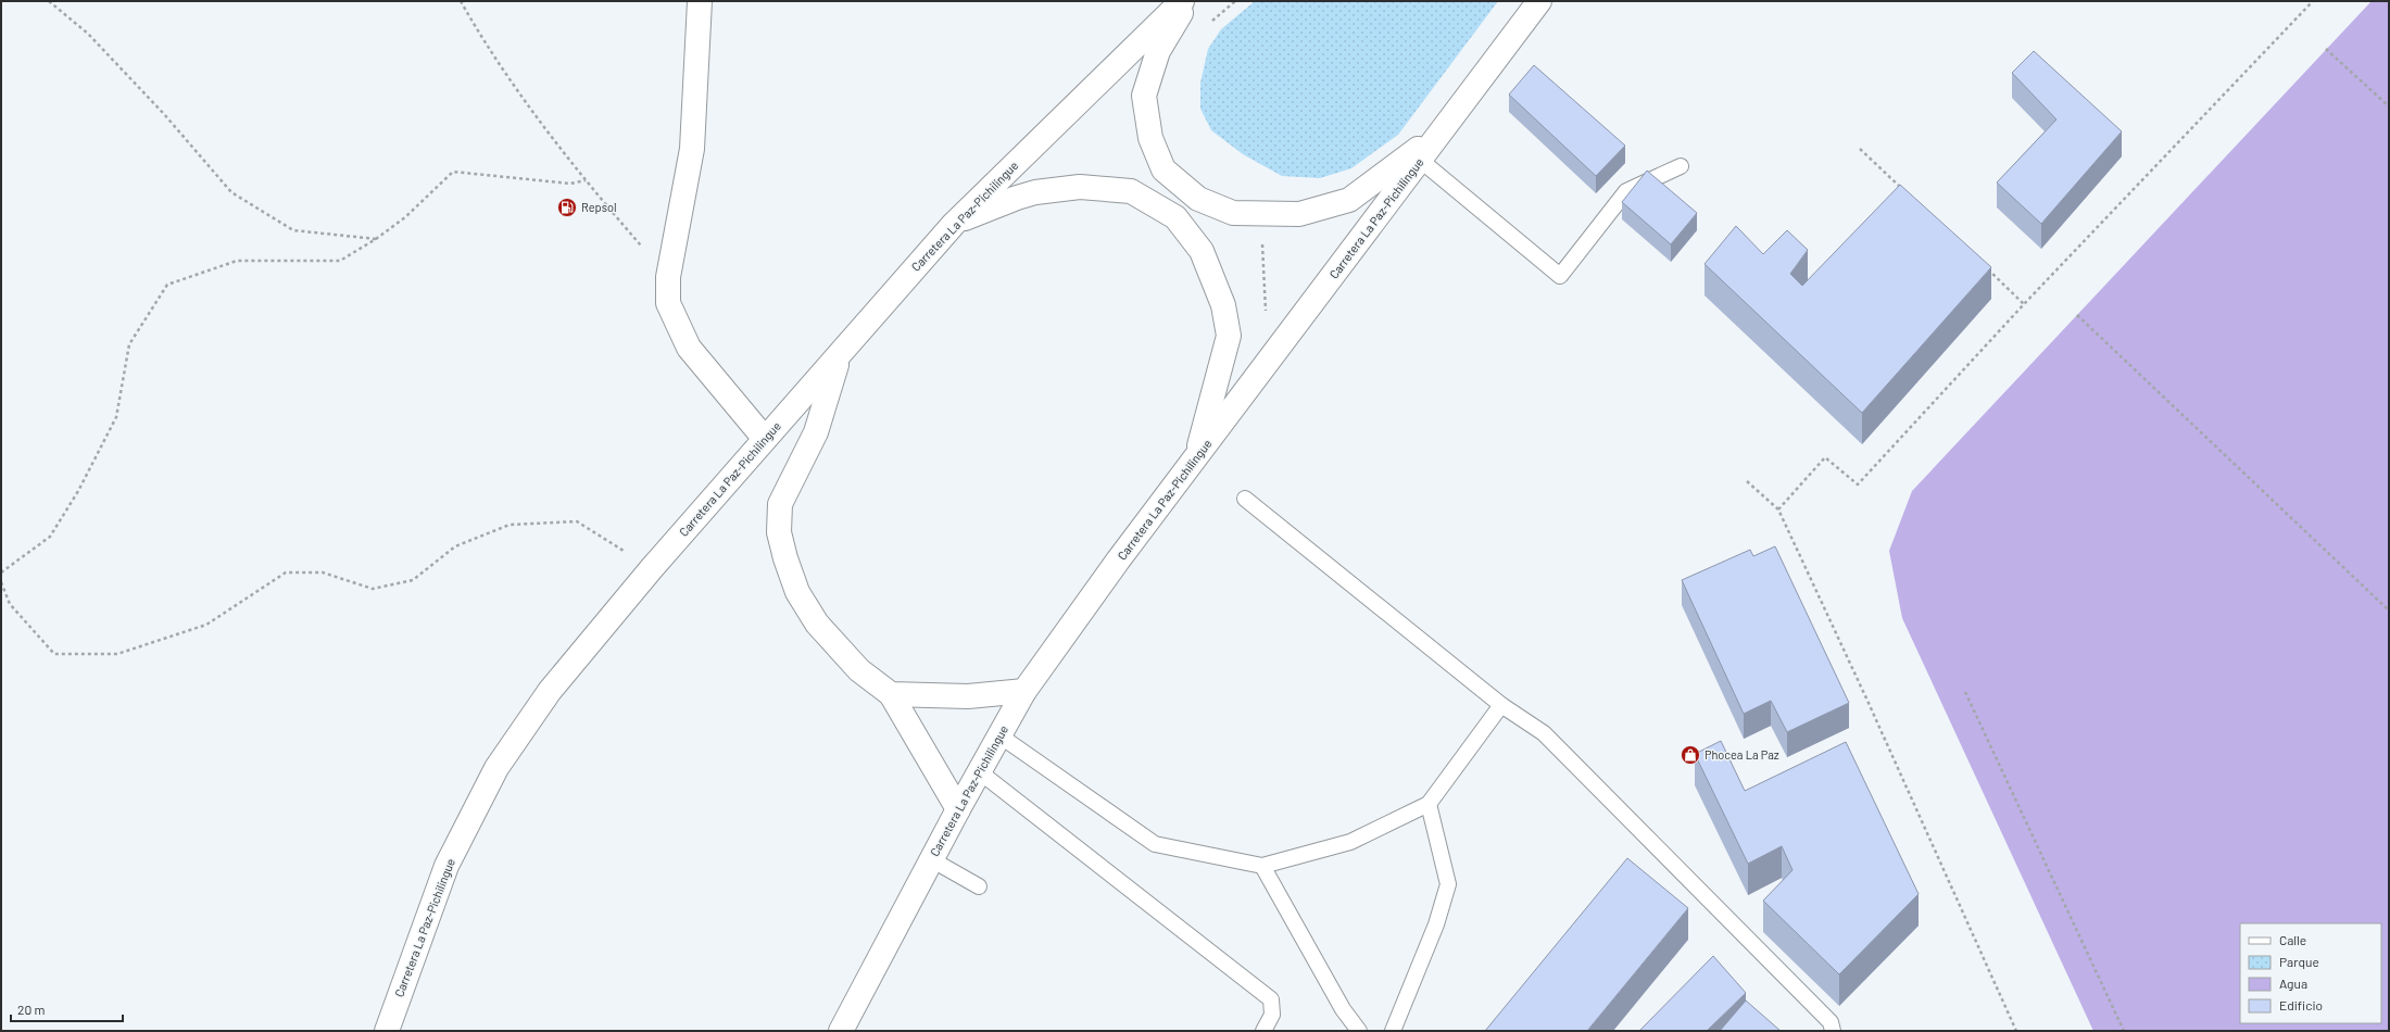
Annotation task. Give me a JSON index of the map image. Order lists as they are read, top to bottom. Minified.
{"streets":{"main road":["Carretera La Paz-Pichilingue"]},"places":{"fuel station":["Repsol"],"shop":["Phocea La Paz"]},"legend":["Calle","Parque","Agua","Edificio"],"scale_bar":"20 m"}
